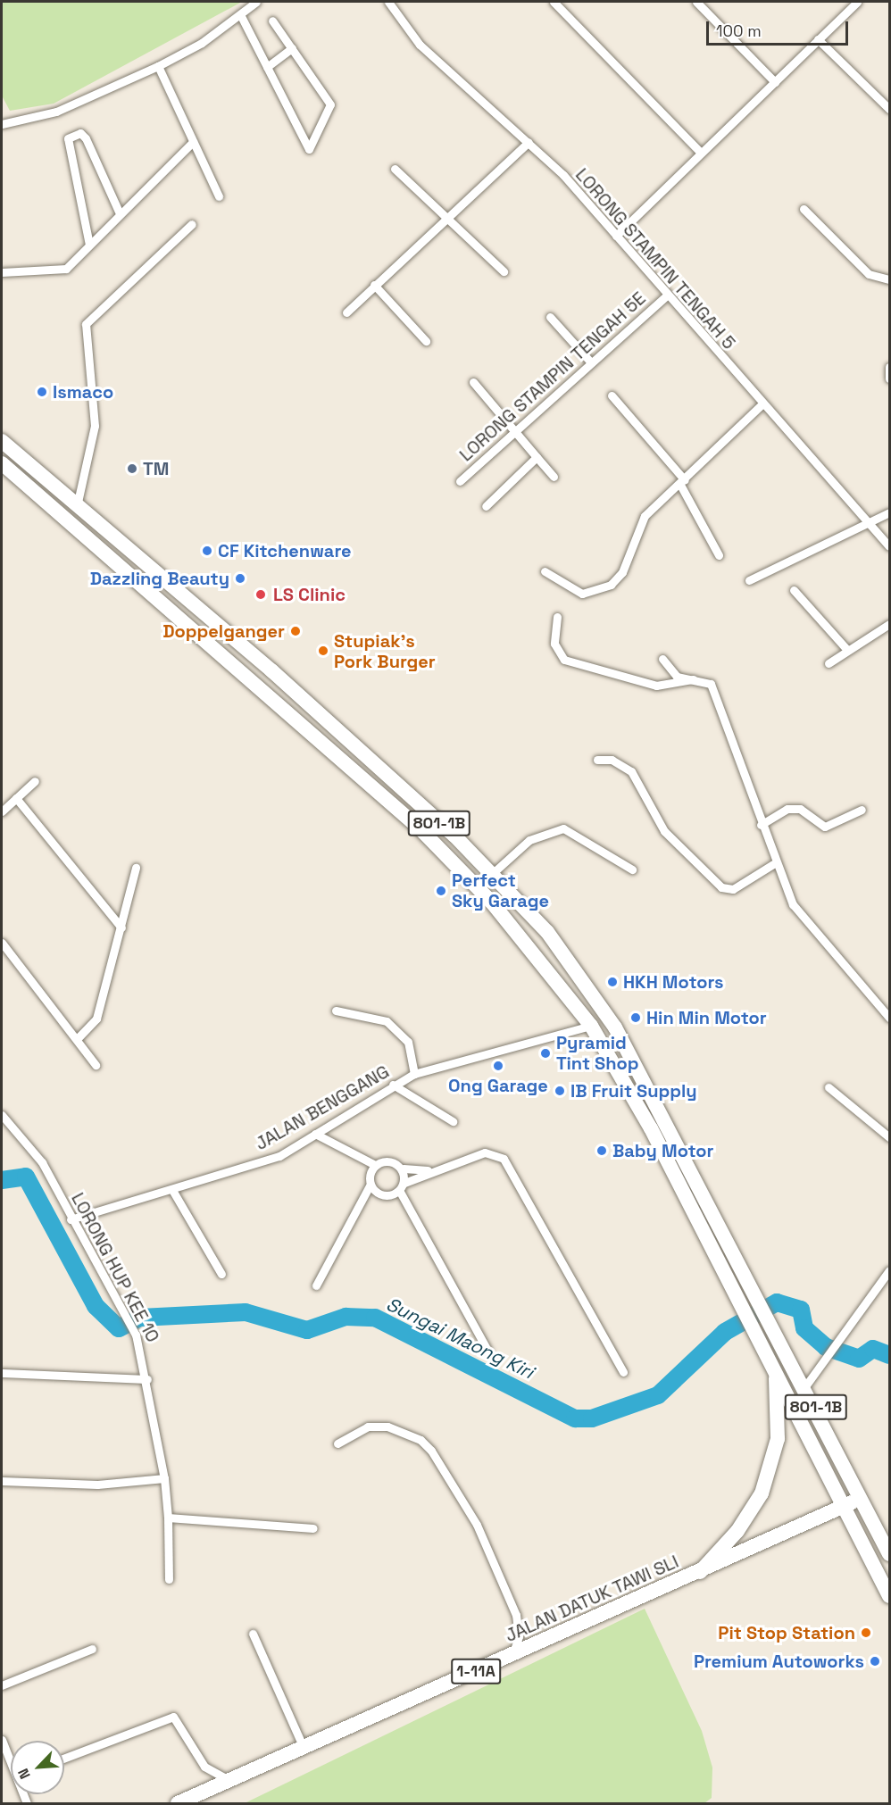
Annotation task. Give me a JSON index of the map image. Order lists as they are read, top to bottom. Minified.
{"streets":{"highway":["801-1B","JALAN DATUK TAWI SLI","1-11A"],"street":["LORONG STAMPIN TENGAH 5","LORONG STAMPIN TENGAH 5E","JALAN BENGGANG","LORONG HUP KEE 10"]},"crossings":[["LORONG STAMPIN TENGAH 5","LORONG STAMPIN TENGAH 5E"],["801-1B","JALAN DATUK TAWI SLI"],["JALAN BENGGANG","LORONG HUP KEE 10"]],"water":["Sungai Maong Kiri"],"places":["Ismaco","TM","CF Kitchenware","Dazzling Beauty","LS Clinic","Doppelganger","Stupiak's Pork Burger","Perfect Sky Garage","HKH Motors","Hin Min Motor","Pyramid Tint Shop","Ong Garage","IB Fruit Supply","Baby Motor","Pit Stop Station","Premium Autoworks"],"scale_bar":"100 m","north":"bottom left"}
